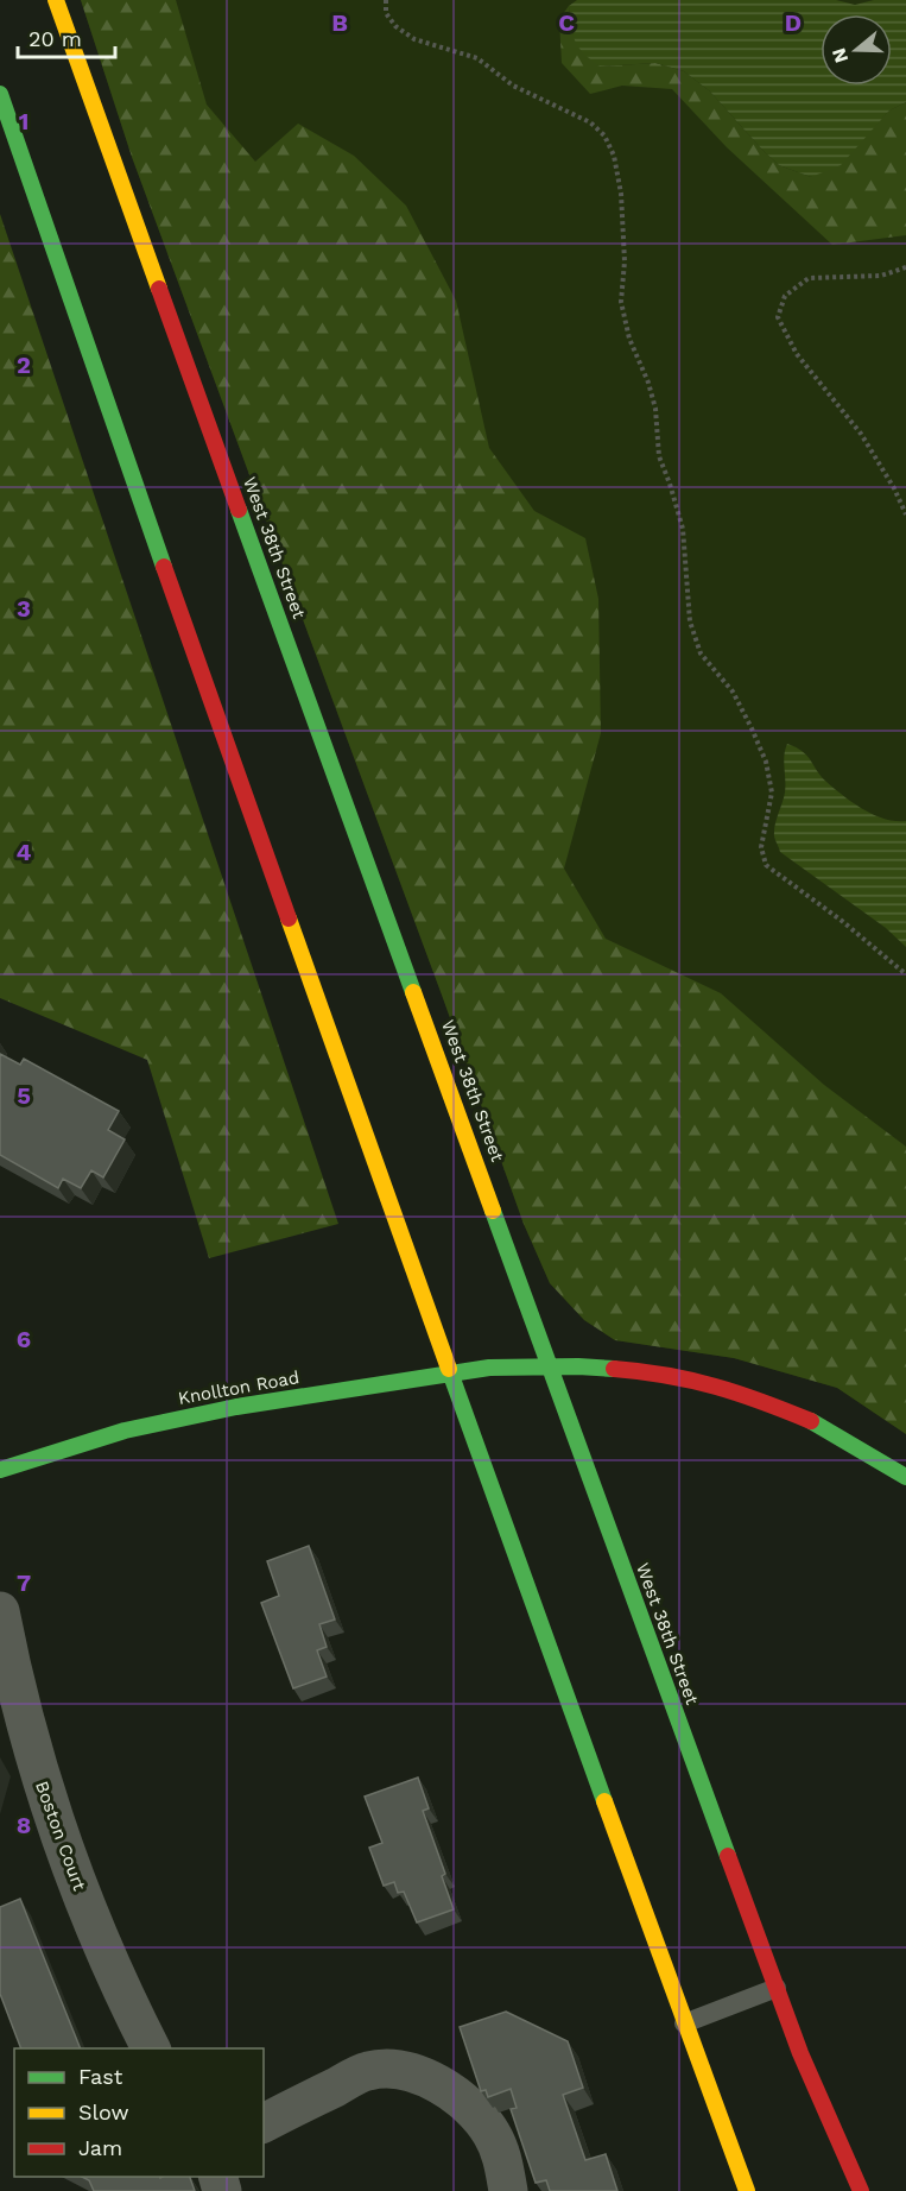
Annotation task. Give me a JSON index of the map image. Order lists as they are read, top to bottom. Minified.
{"streets":{"main road":["West 38th Street","Knollton Road"],"street":["Boston Court"]},"crossings":[["West 38th Street","Knollton Road"]],"legend":["Fast","Slow","Jam"],"scale_bar":"20 m","north":"left","grid":{"columns":["B","C","D"],"rows":["1","2","3","4","5","6","7","8"]}}
